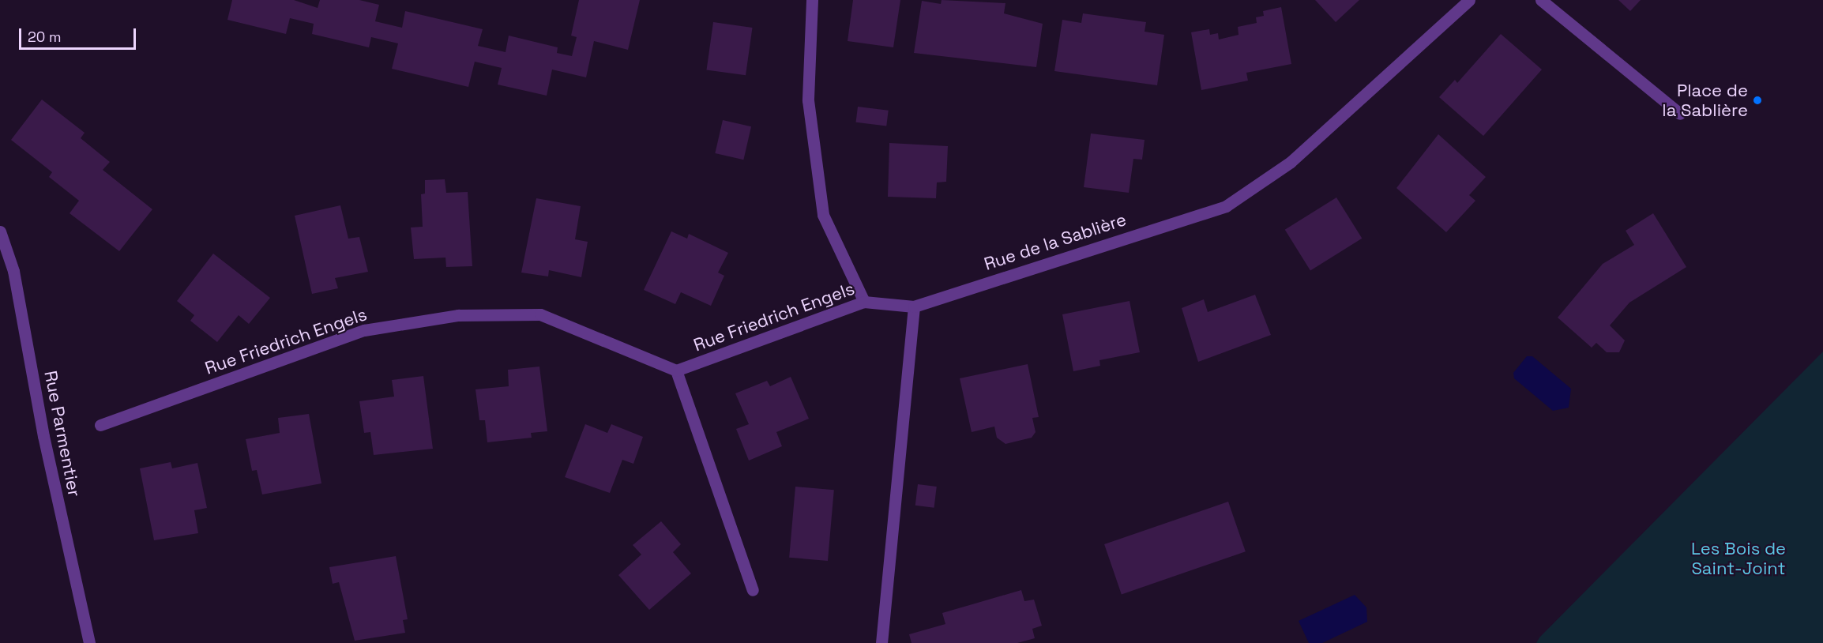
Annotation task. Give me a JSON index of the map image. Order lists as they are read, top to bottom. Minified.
{"streets":{"street":["Rue de la Sablière","Rue Friedrich Engels","Rue Parmentier"]},"crossings":[["Rue de la Sablière","Rue Friedrich Engels"]],"parks":["Les Bois de Saint-Joint"],"places":["Place de la Sablière"],"scale_bar":"20 m"}
